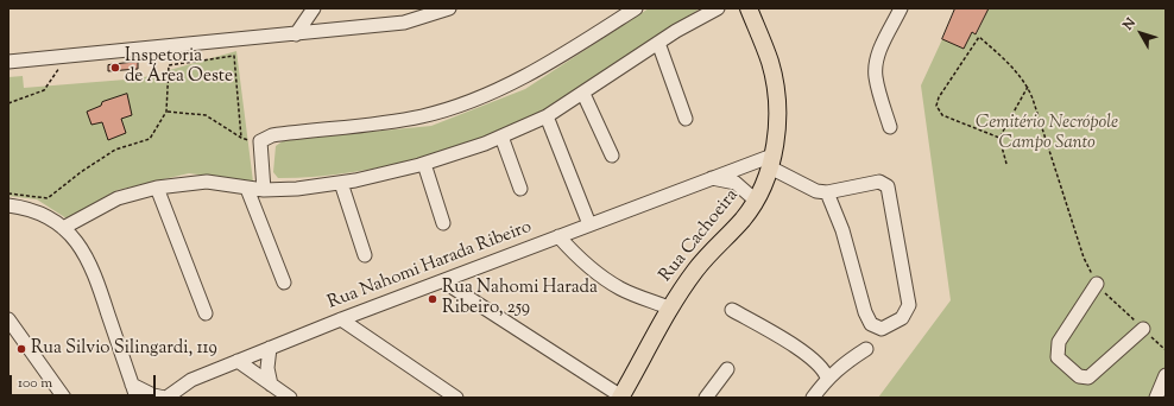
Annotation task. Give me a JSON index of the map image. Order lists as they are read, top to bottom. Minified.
{"streets":{"main road":["Rua Cachoeira"],"street":["Rua Nahomi Harada Ribeiro"]},"crossings":[["Rua Cachoeira","Rua Nahomi Harada Ribeiro"]],"parks":["Cemitério Necrópole Campo Santo"],"places":["Inspetoria de Área Oeste","Rua Nahomi Harada Ribeiro, 259","Rua Silvio Silingardi, 119"],"scale_bar":"100 m","north":"top left"}
